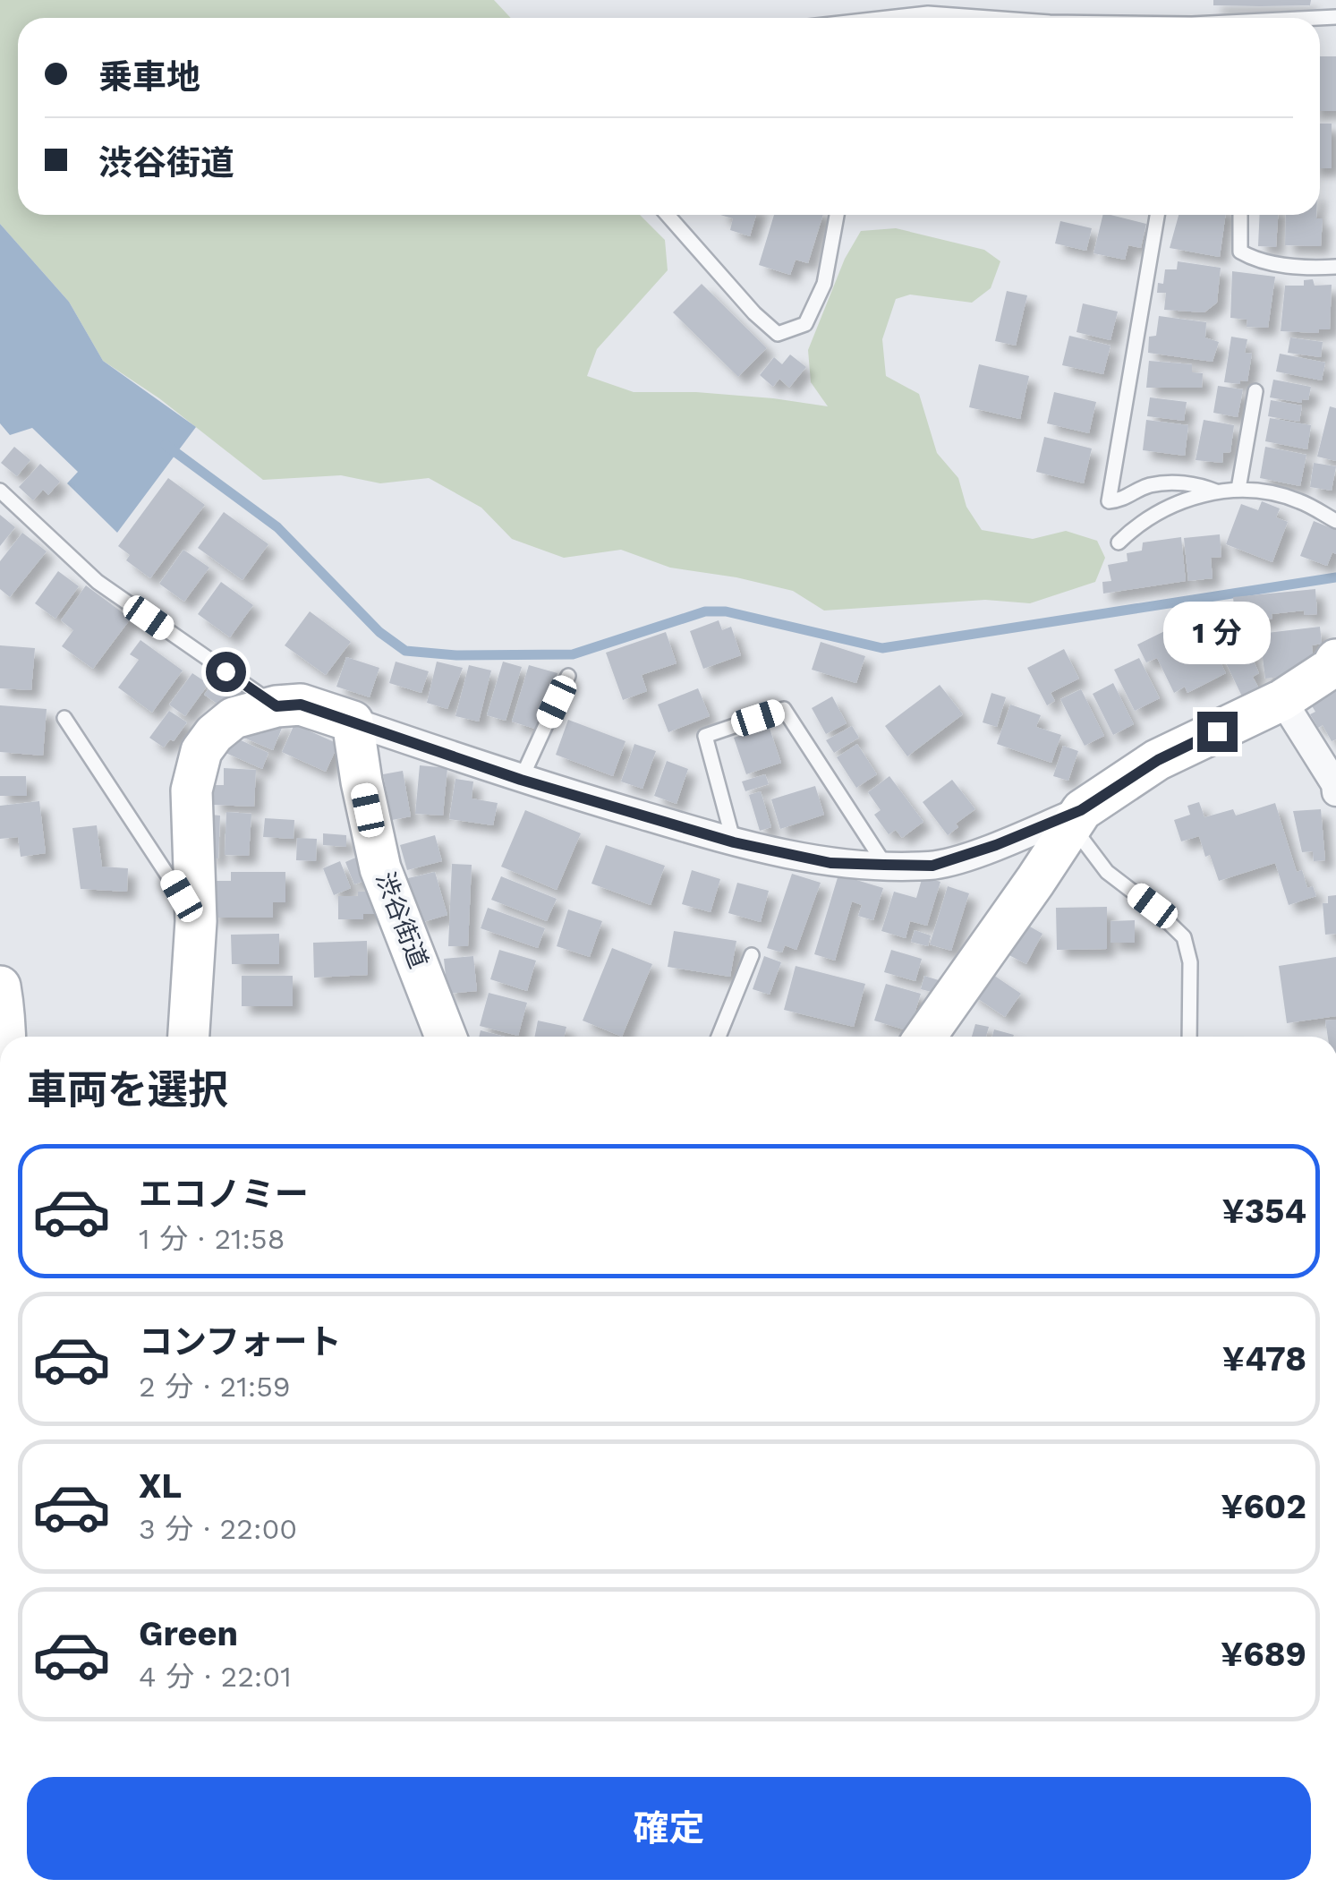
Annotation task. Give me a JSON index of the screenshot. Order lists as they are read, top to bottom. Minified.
{"streets":{"main road":["渋谷街道"]},"page":{"banner":["乗車地","渋谷街道"],"bubble":"1 分","heading":"車両を選択","list":[{"name":"エコノミー","note":"1 分 · 21:58","value":"¥354"},{"name":"コンフォート","note":"2 分 · 21:59","value":"¥478"},{"name":"XL","note":"3 分 · 22:00","value":"¥602"},{"name":"Green","note":"4 分 · 22:01","value":"¥689"}],"buttons":"確定"}}
